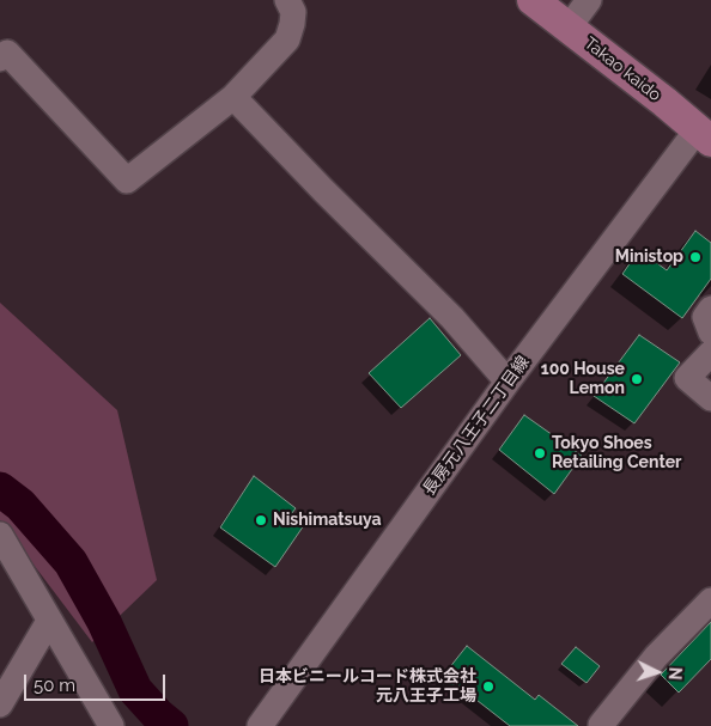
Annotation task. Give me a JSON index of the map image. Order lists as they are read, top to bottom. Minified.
{"streets":{"main road":["Takao kaido"],"street":["長房元八王子二丁目線"]},"crossings":[["Takao kaido","長房元八王子二丁目線"]],"places":["Ministop","100 House Lemon","Tokyo Shoes Retailing Center","Nishimatsuya","日本ビニールコード株式会社 元八王子工場"],"scale_bar":"50 m","north":"right"}
